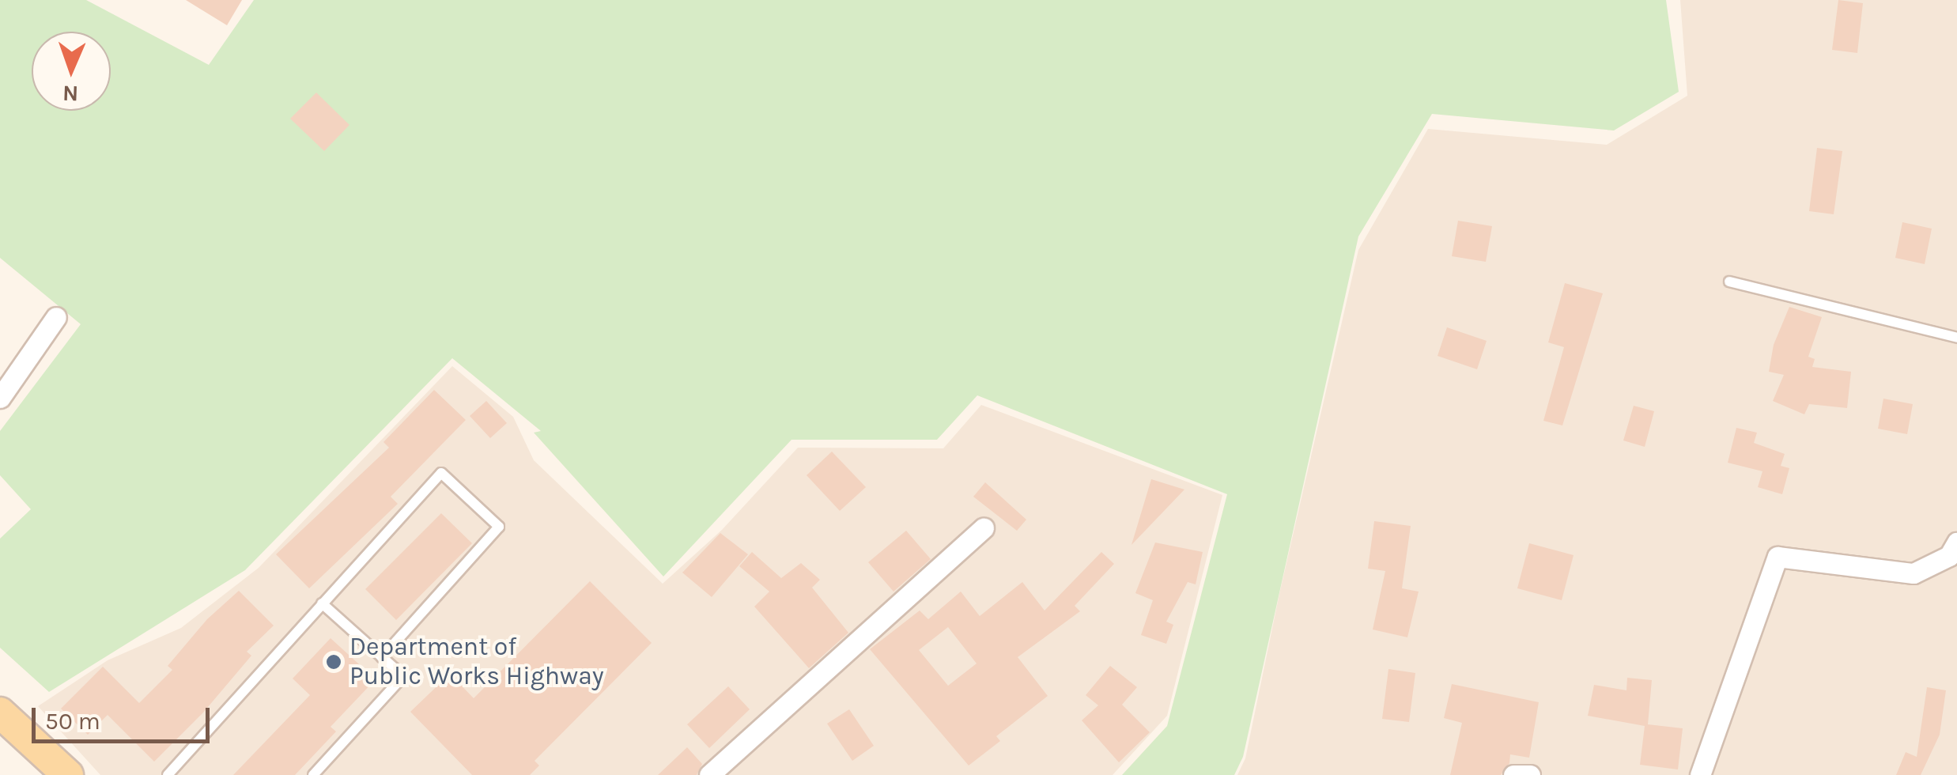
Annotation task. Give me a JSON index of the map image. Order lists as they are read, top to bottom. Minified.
{"places":["Department of Public Works Highway"],"scale_bar":"50 m","north":"bottom"}
